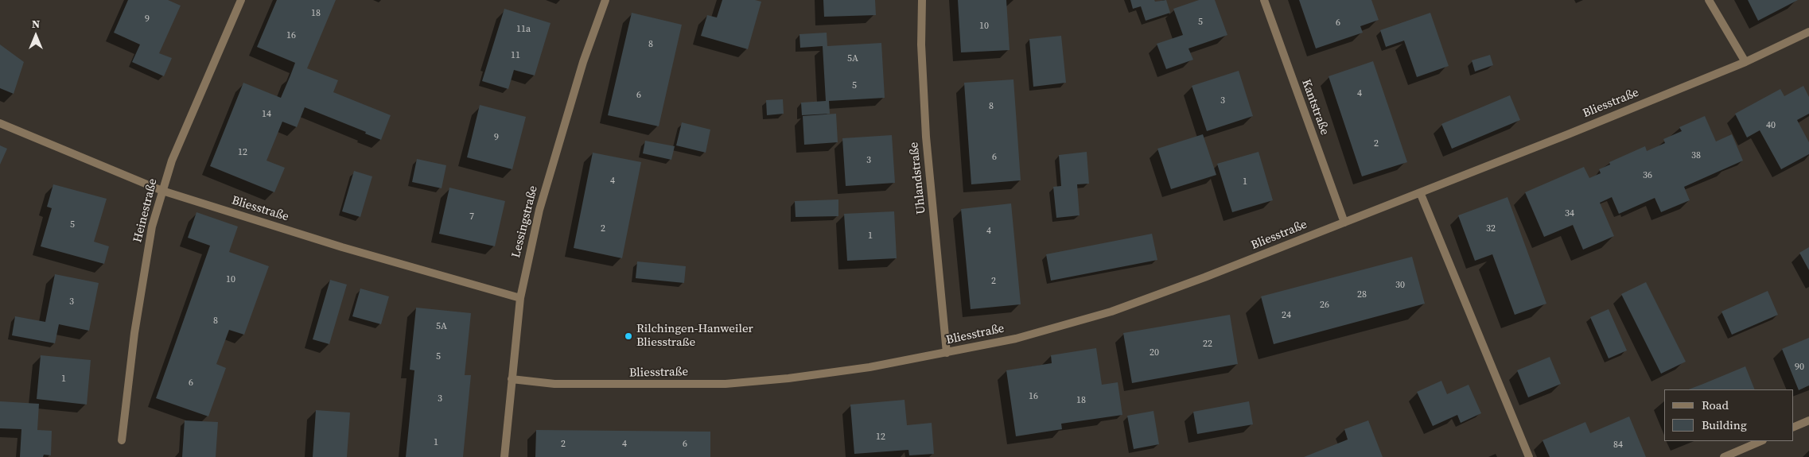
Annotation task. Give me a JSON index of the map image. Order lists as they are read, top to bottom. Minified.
{"streets":{"street":["Bliesstraße","Kantstraße","Uhlandstraße","Heinestraße","Lessingstraße"]},"crossings":[["Bliesstraße","Kantstraße"],["Bliesstraße","Uhlandstraße"],["Bliesstraße","Heinestraße"],["Bliesstraße","Lessingstraße"]],"places":["Rilchingen-Hanweiler Bliesstraße"],"house_numbers":["18","9","5","6","10","11a","16","8","11","5A","5","4","6","3","8","14","40","9","2","12","38","6","3","36","4","1","34","7","5","2","32","4","1","10","2","30","28","3","26","24","8","5A","22","20","5","90","1","6","16","3","18","12","1","2","4","6","84"],"legend":["Road","Building"],"north":"top"}
